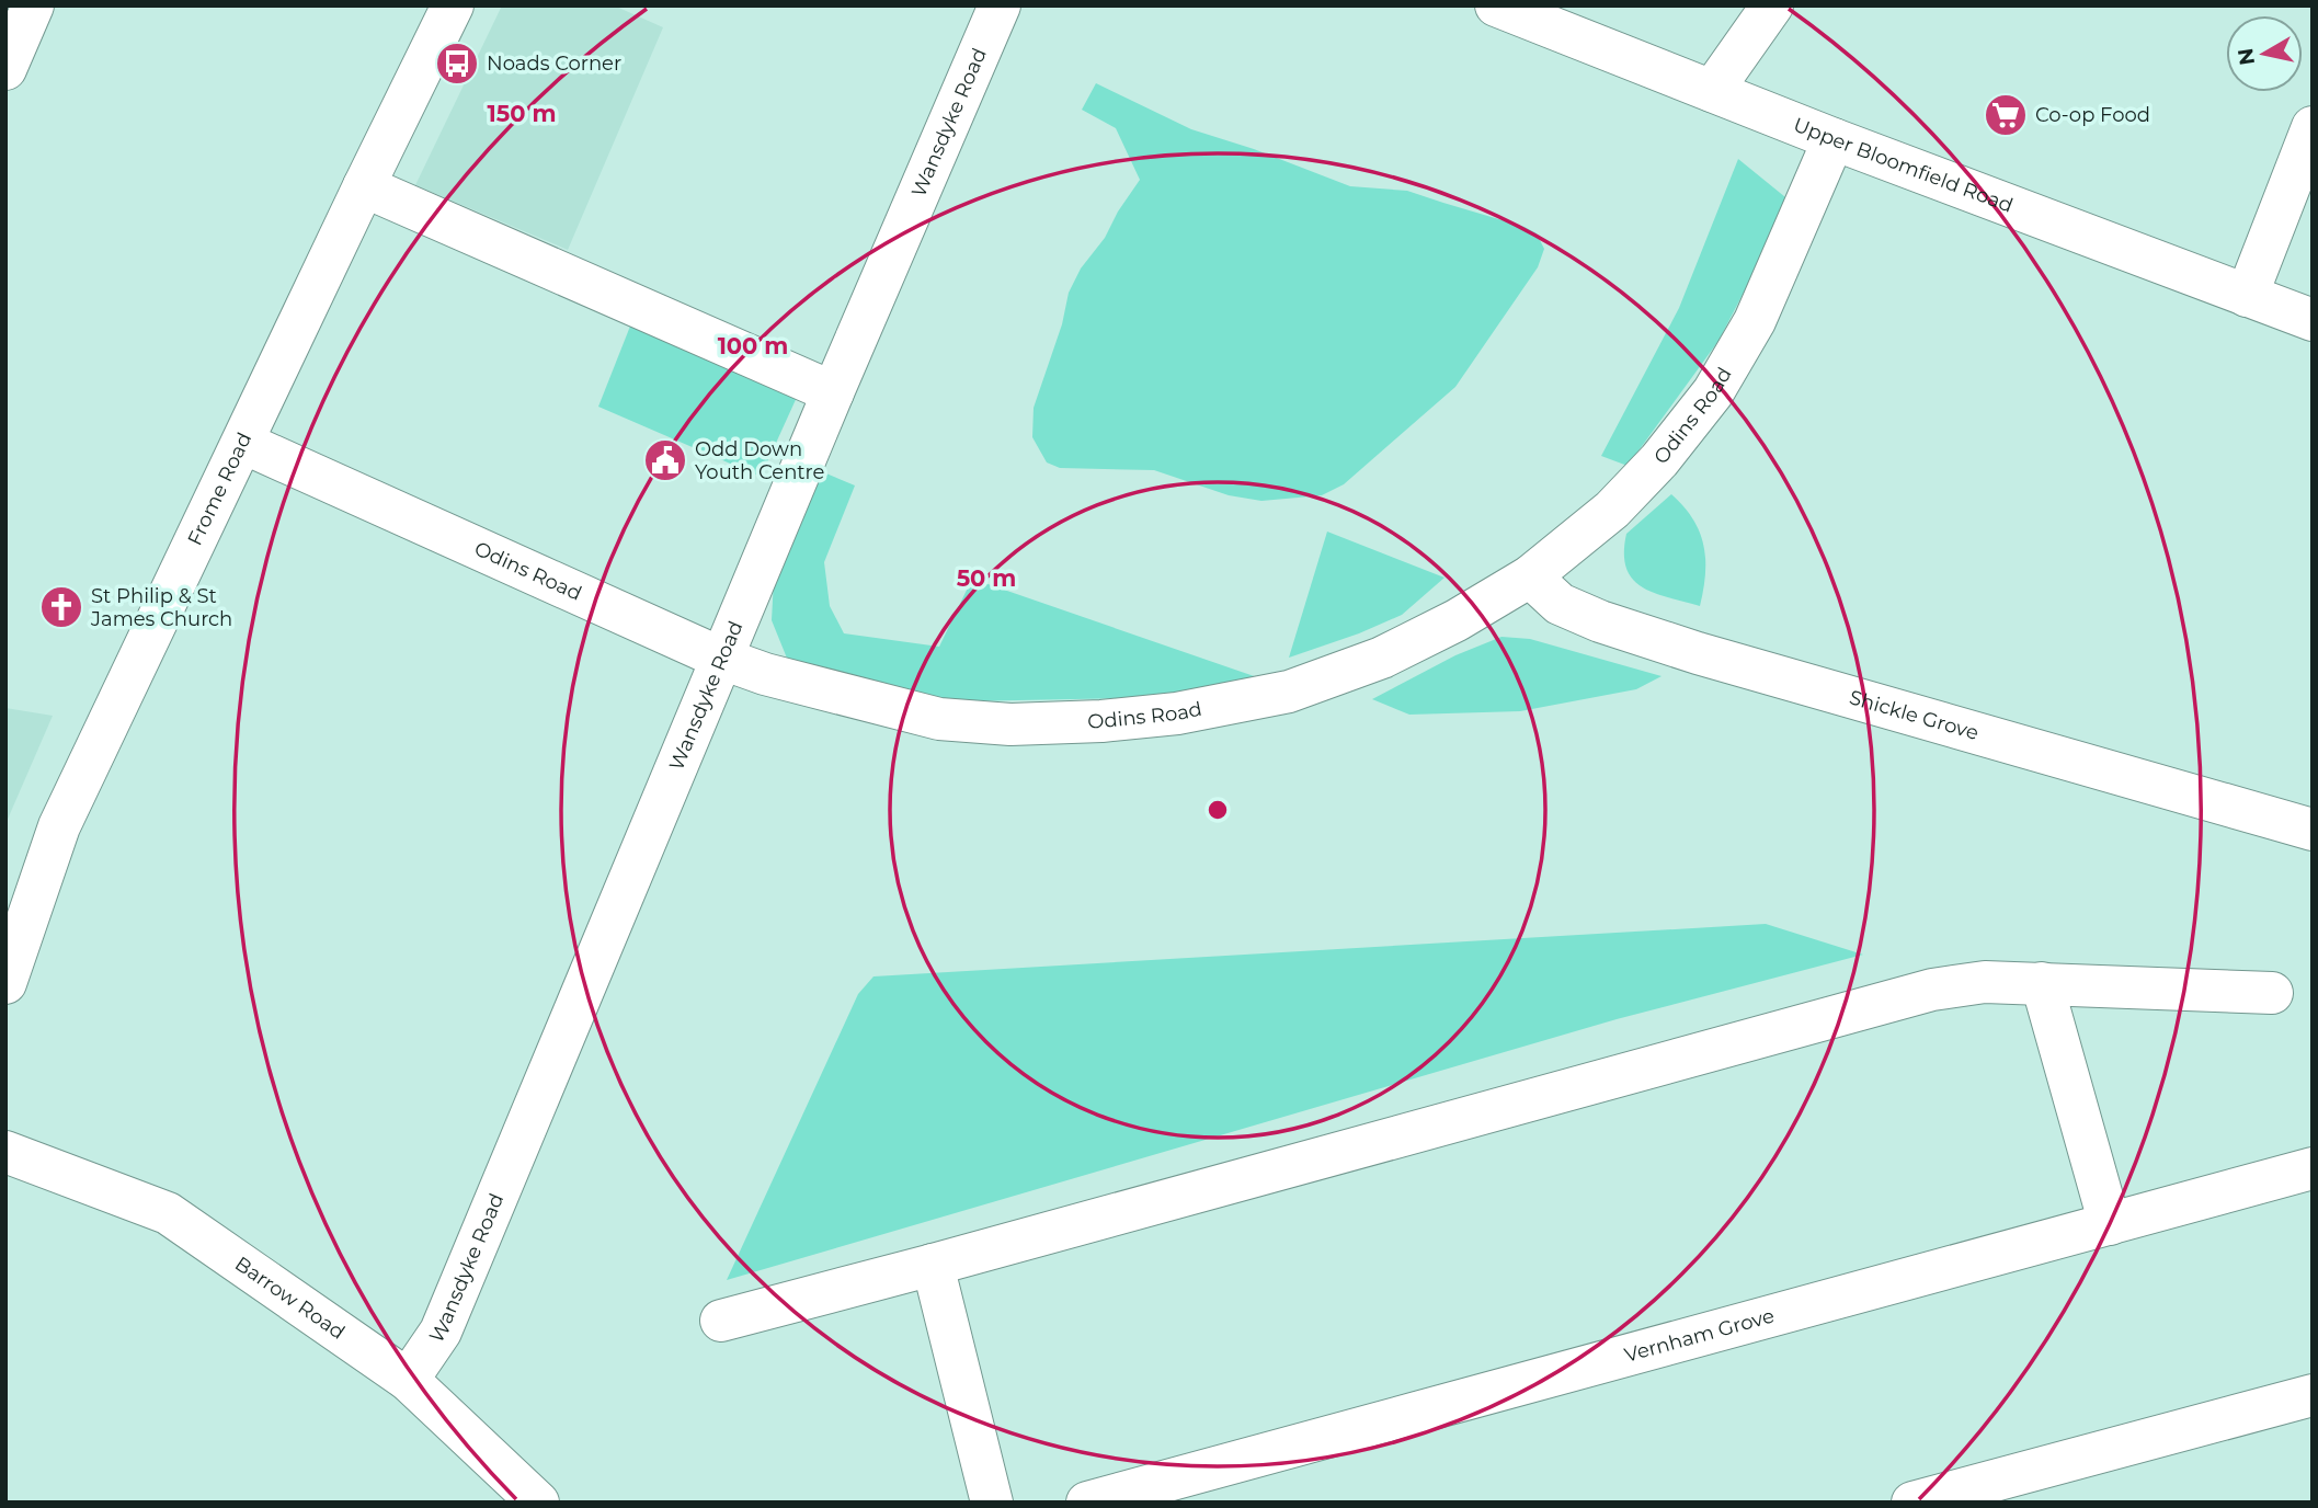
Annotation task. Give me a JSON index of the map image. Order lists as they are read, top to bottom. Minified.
{"streets":{"street":["Wansdyke Road","Upper Bloomfield Road","Odins Road","Frome Road","Shickle Grove","Barrow Road","Vernham Grove"]},"crossings":[["Wansdyke Road","Odins Road"],["Wansdyke Road","Barrow Road"],["Upper Bloomfield Road","Odins Road"],["Odins Road","Frome Road"],["Odins Road","Shickle Grove"]],"places":{"bus stop":["Noads Corner"],"supermarket":["Co-op Food"],"public building":["Odd Down Youth Centre"],"church":["St Philip & St James Church"]},"north":"left","rings":["150 m","100 m","50 m"]}
